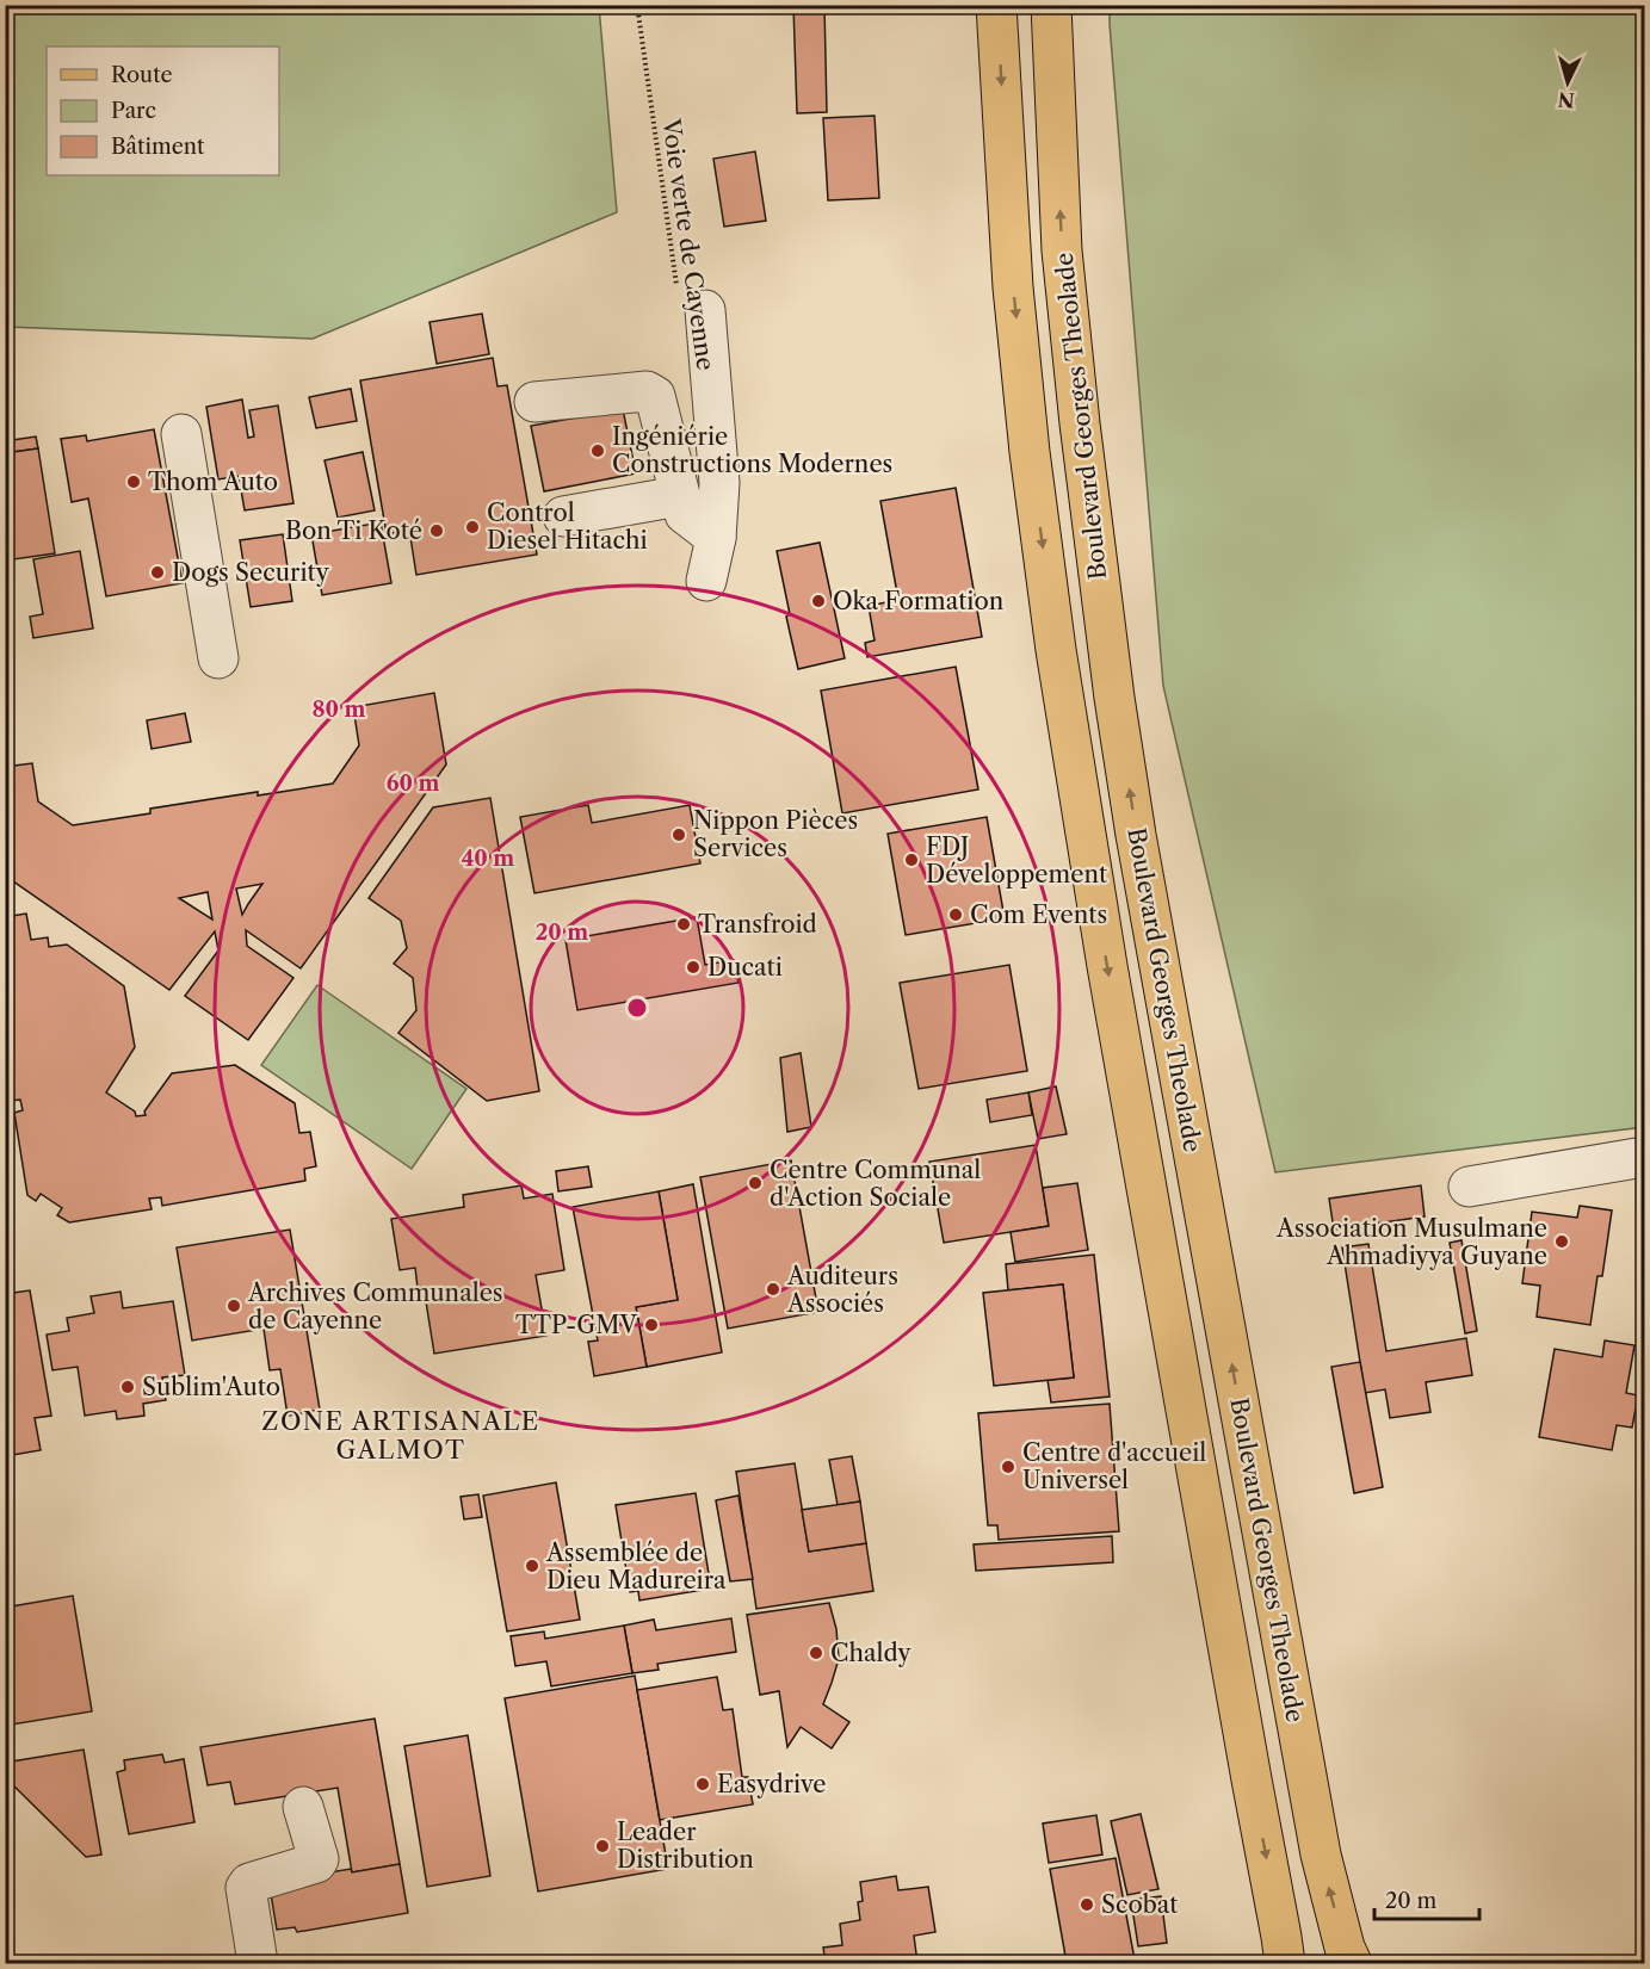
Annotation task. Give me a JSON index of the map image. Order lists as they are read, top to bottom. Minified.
{"streets":{"main road":["Boulevard Georges Theolade"],"path":["Voie verte de Cayenne"]},"districts":["ZONE ARTISANALE GALMOT"],"places":["Ingéniérie Constructions Modernes","Thom Auto","Control Diesel Hitachi","Bon Ti Koté","Dogs Security","Oka Formation","Nippon Pièces Services","FDJ Développement","Com Events","Transfroid","Ducati","Centre Communal d'Action Sociale","Association Musulmane Ahmadiyya Guyane","Auditeurs Associés","Archives Communales de Cayenne","TTP-GMV","Sublim'Auto","Centre d'accueil Universel","Assemblée de Dieu Madureira","Chaldy","Easydrive","Leader Distribution","Scobat"],"legend":["Route","Parc","Bâtiment"],"scale_bar":"20 m","north":"bottom","rings":["80 m","60 m","40 m","20 m"]}
